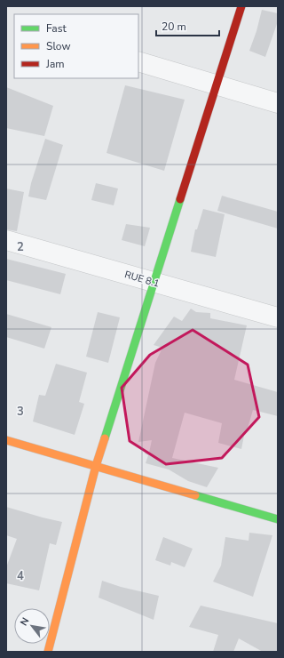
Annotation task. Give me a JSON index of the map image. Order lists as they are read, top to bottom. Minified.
{"streets":{"street":["RUE 8.1"]},"legend":["Fast","Slow","Jam"],"scale_bar":"20 m","north":"top left","grid":{"rows":["2","3","4"]}}
